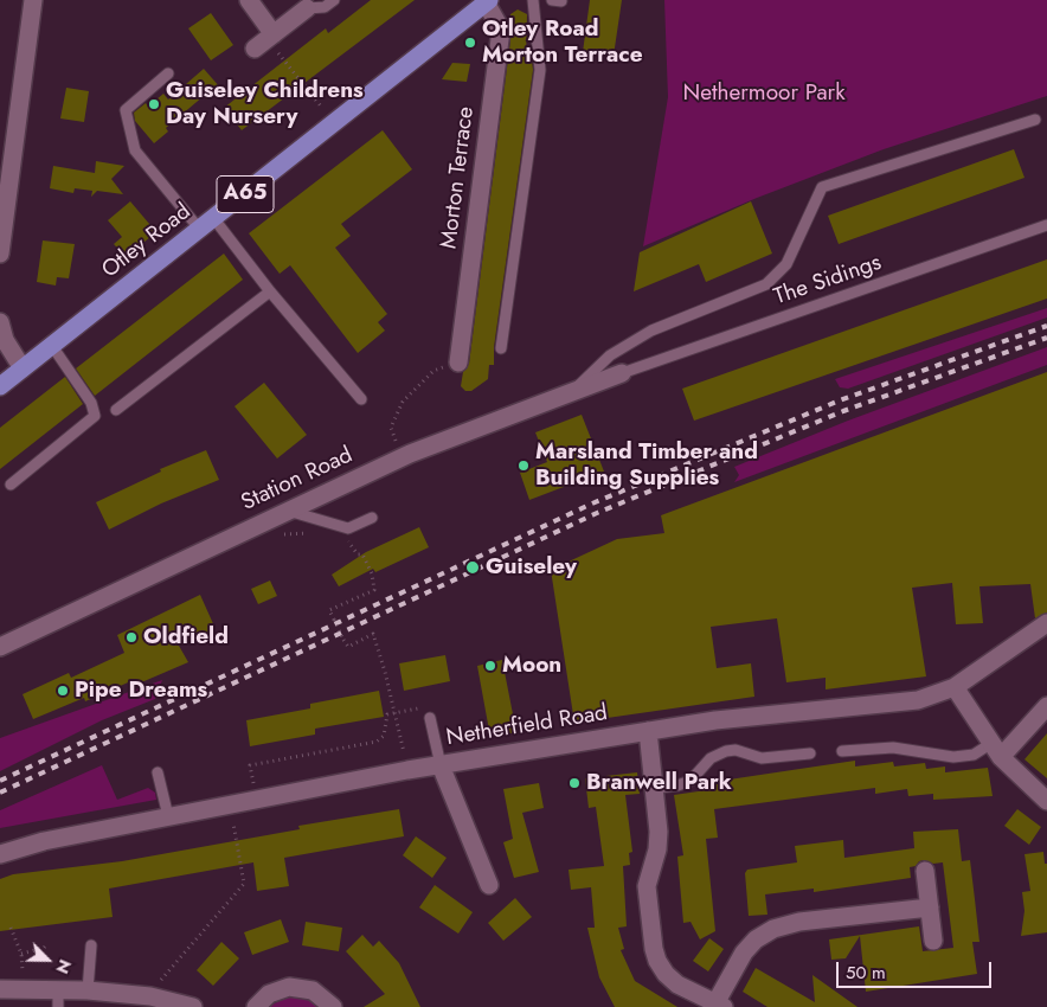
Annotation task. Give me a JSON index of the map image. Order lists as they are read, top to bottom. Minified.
{"streets":{"main road":["A65","Otley Road"],"street":["Morton Terrace","Station Road","Netherfield Road"],"lane":["The Sidings"]},"crossings":[["Morton Terrace","Otley Road"],["The Sidings","Station Road"]],"parks":["Nethermoor Park"],"places":["Otley Road Morton Terrace","Guiseley Childrens Day Nursery","Marsland Timber and Building Supplies","Guiseley","Oldfield","Moon","Pipe Dreams","Branwell Park"],"scale_bar":"50 m","north":"bottom right"}
